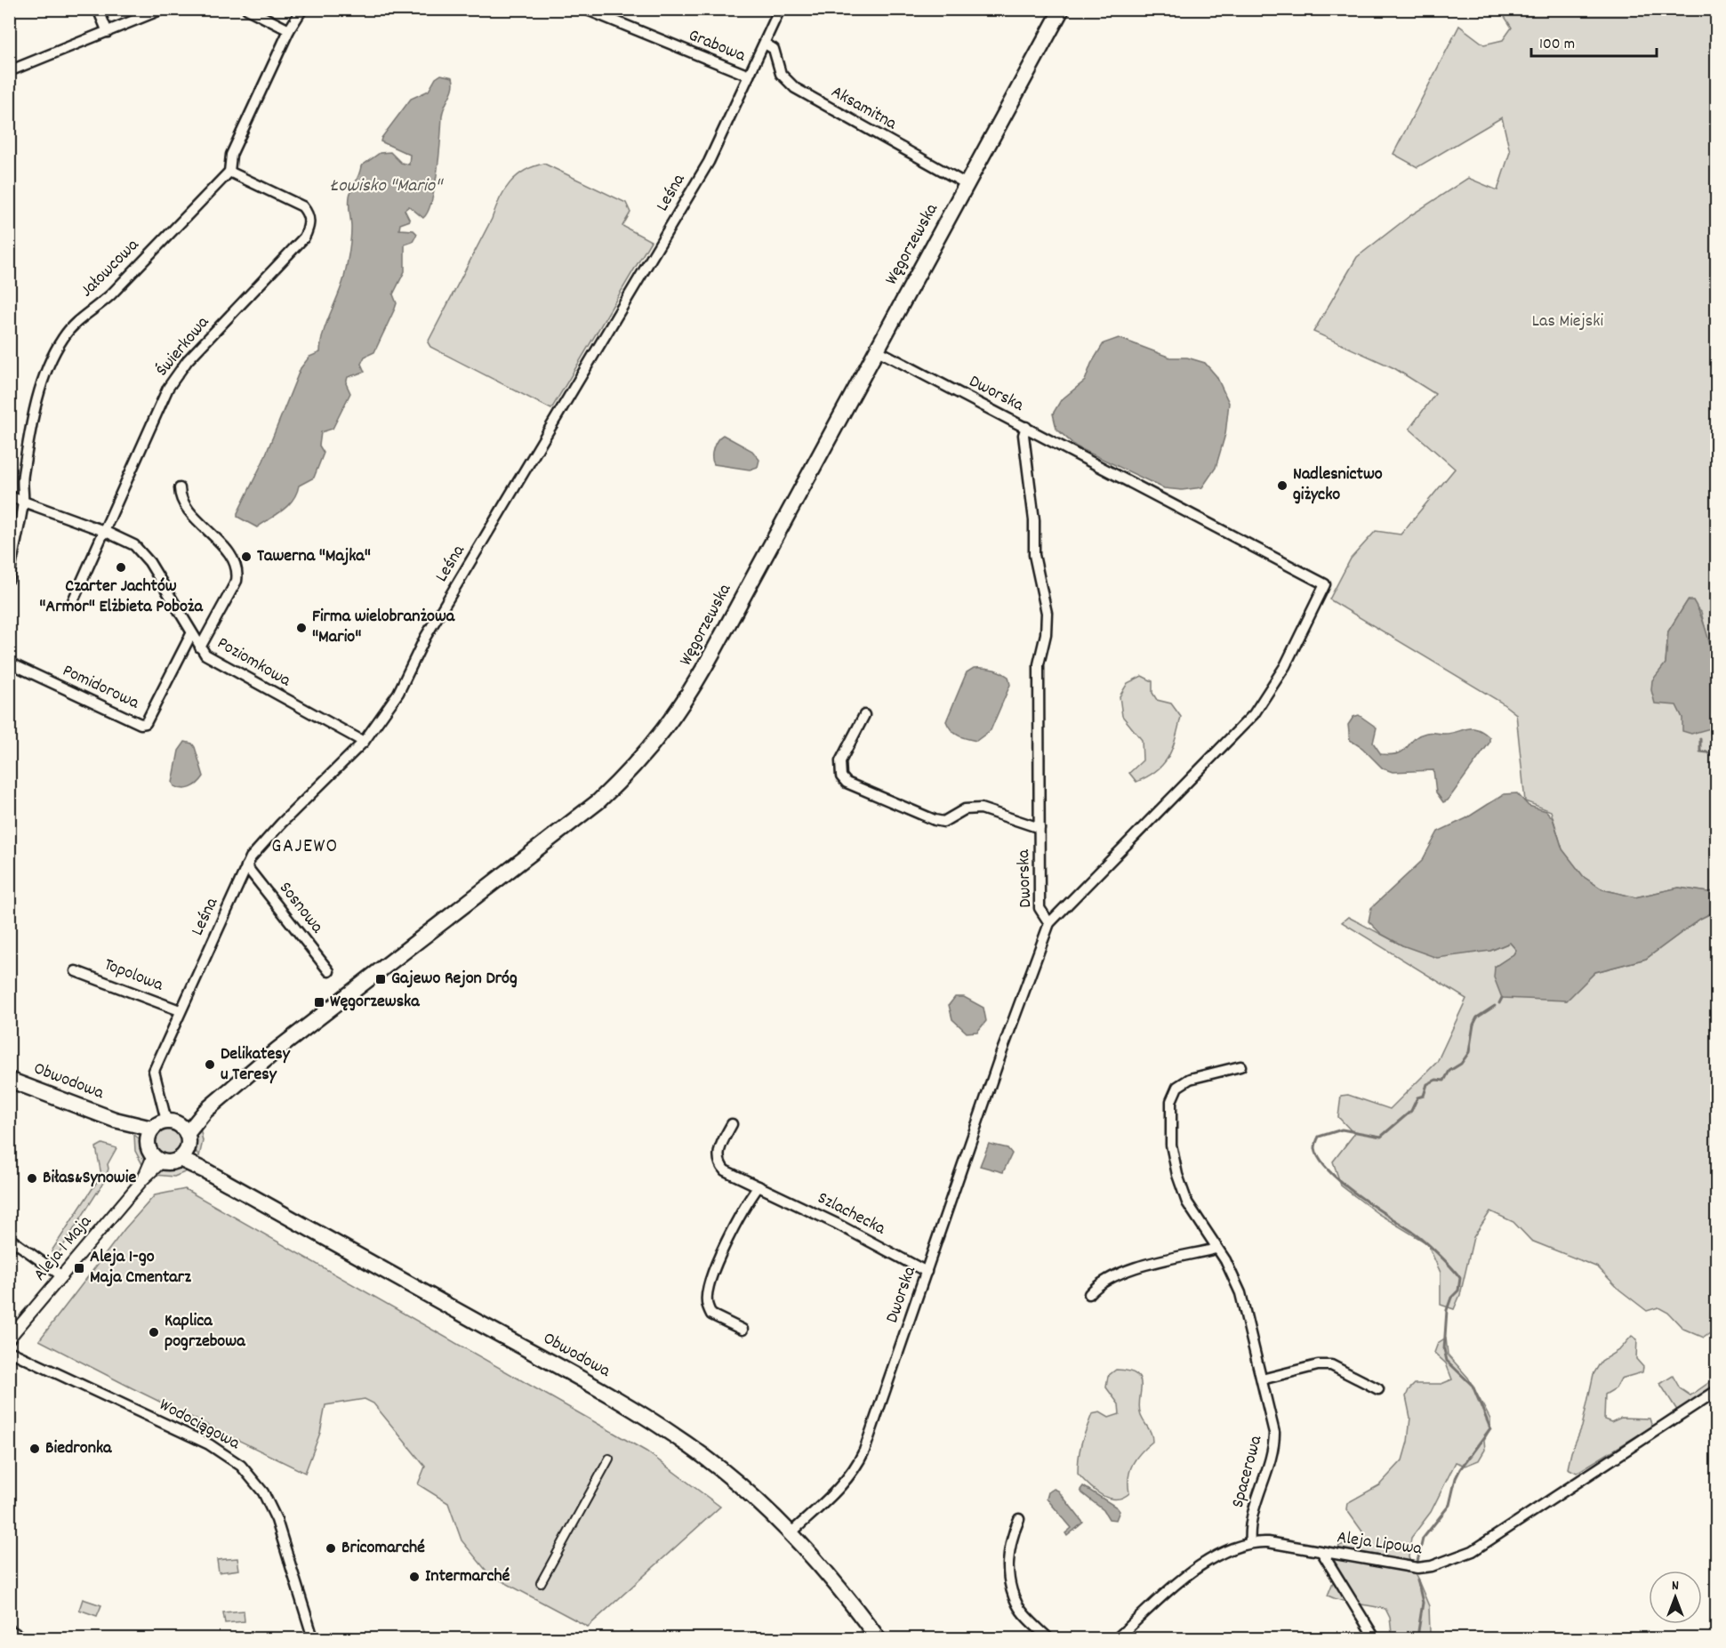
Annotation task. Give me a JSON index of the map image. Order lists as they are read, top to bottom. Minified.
{"streets":{"main road":["Węgorzewska","Obwodowa"],"street":["Grabowa","Aksamitna","Leśna","Jałowcowa","Świerkowa","Dworska","Poziomkowa","Pomidorowa","Sosnowa","Topolowa","Szlachecka","Aleja 1 Maja","Wodociągowa","Spacerowa","Aleja Lipowa"]},"crossings":[["Grabowa","Leśna"],["Aksamitna","Leśna"],["Aksamitna","Węgorzewska"],["Leśna","Węgorzewska"],["Leśna","Poziomkowa"],["Leśna","Sosnowa"],["Leśna","Topolowa"],["Węgorzewska","Dworska"],["Jałowcowa","Świerkowa"],["Jałowcowa","Poziomkowa"],["Świerkowa","Poziomkowa"],["Dworska","Obwodowa"],["Dworska","Szlachecka"],["Poziomkowa","Pomidorowa"],["Spacerowa","Aleja Lipowa"]],"districts":["GAJEWO"],"water":["Łowisko \"Mario\""],"parks":["Las Miejski"],"places":{"other":["Nadlesnictwo giżycko","Tawerna \"Majka\"","Czarter Jachtów \"Armor\" Elżbieta Poboża","Firma wielobranżowa \"Mario\"","Delikatesy u Teresy","Biłas&Synowie","Kaplica pogrzebowa","Biedronka","Bricomarché","Intermarché"],"transit":["Gajewo Rejon Dróg","Węgorzewska","Aleja 1-go Maja Cmentarz"]},"scale_bar":"100 m","north":"top"}
